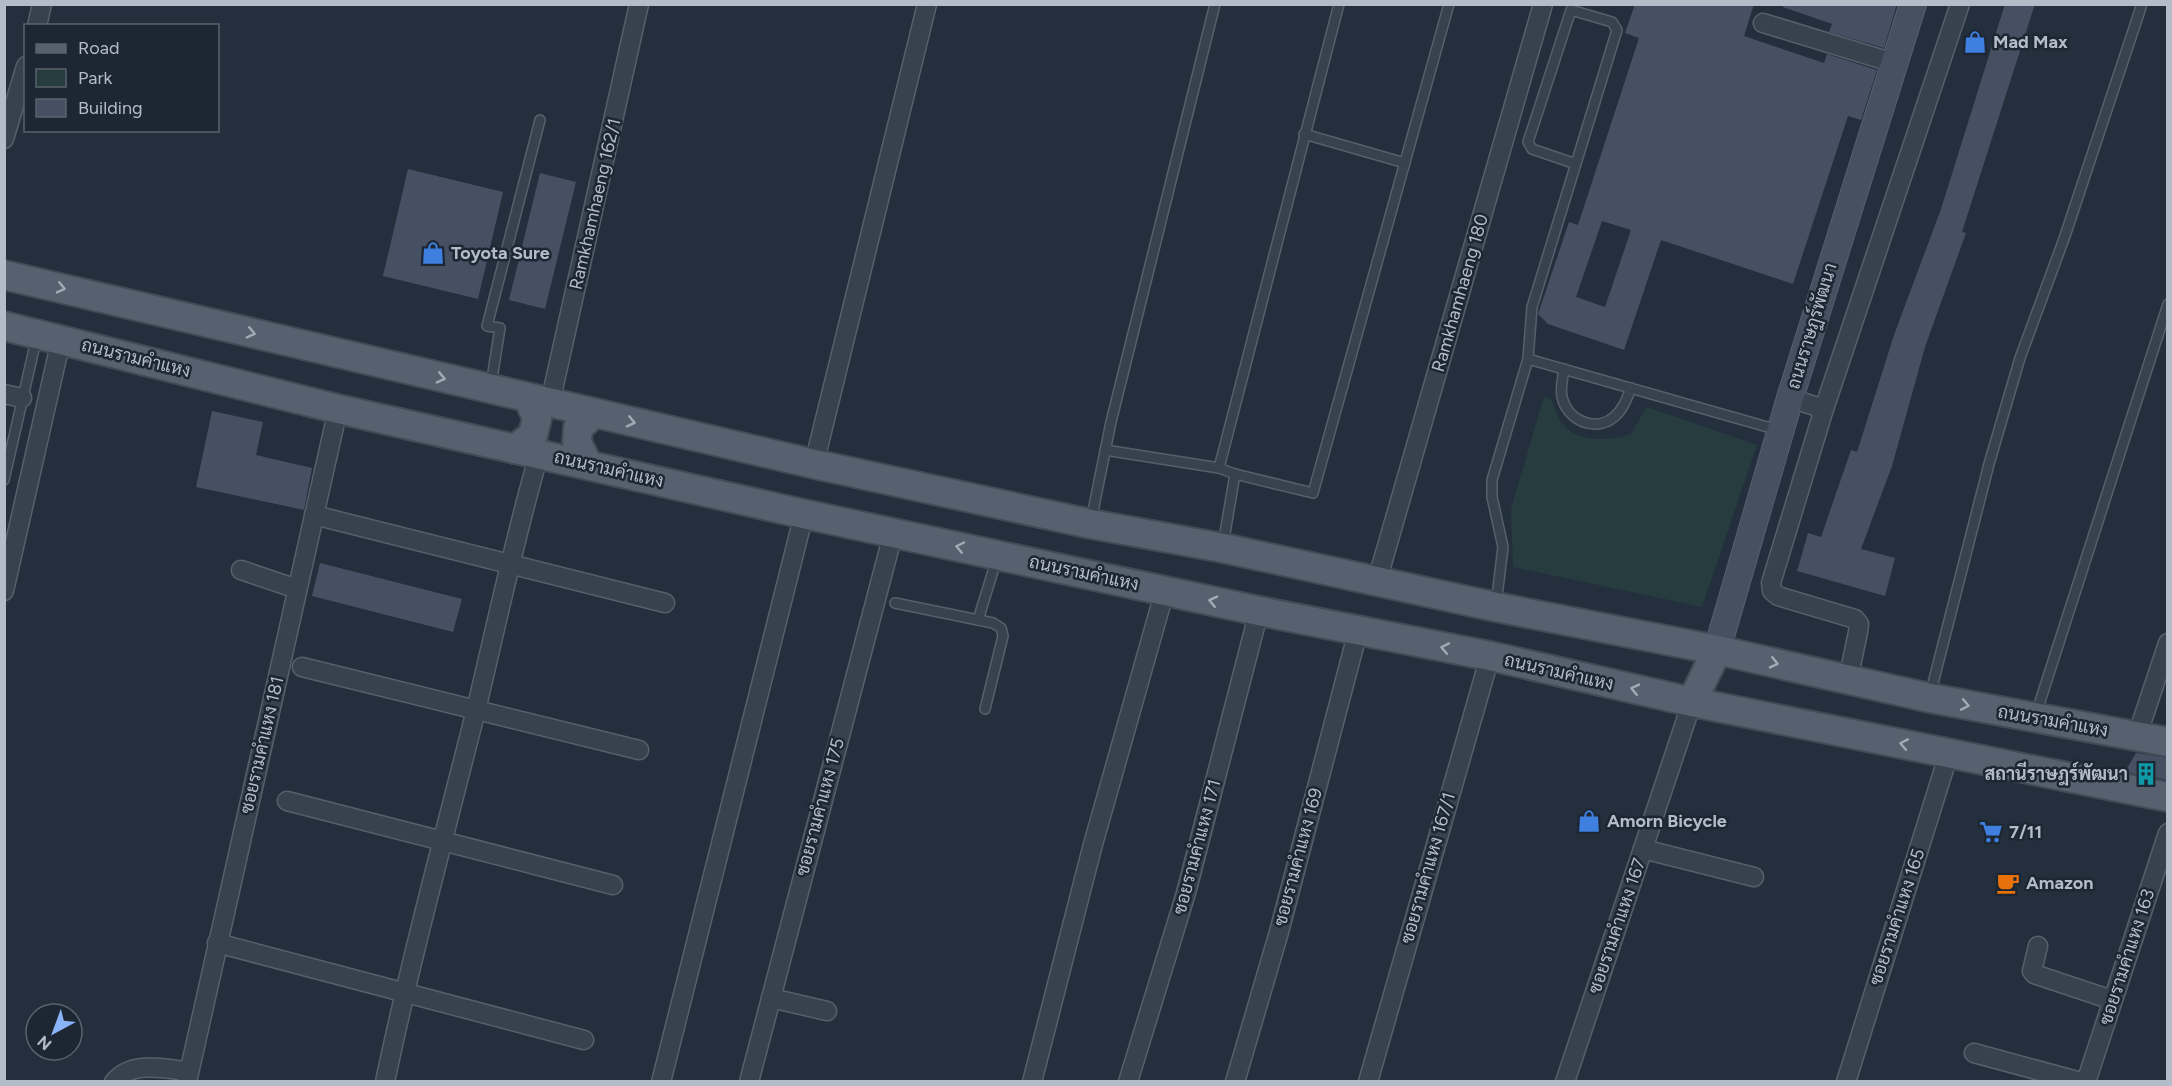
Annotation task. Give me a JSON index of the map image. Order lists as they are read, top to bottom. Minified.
{"streets":{"main road":["ถนนรามคำแหง"],"street":["Ramkhamhaeng 162/1","Ramkhamhaeng 180","ถนนราษฏร์พัฒนา","ซอยรามคำแหง 181","ซอยรามคำแหง 175","ซอยรามคำแหง 171","ซอยรามคำแหง 169","ซอยรามคำแหง 167/1","ซอยรามคำแหง 165","ซอยรามคำแหง 167","ซอยรามคำแหง 163"]},"crossings":[["Ramkhamhaeng 162/1","ถนนรามคำแหง"],["Ramkhamhaeng 180","ถนนรามคำแหง"],["ถนนราษฏร์พัฒนา","ถนนรามคำแหง"],["ถนนรามคำแหง","ซอยรามคำแหง 181"],["ถนนรามคำแหง","ซอยรามคำแหง 175"],["ถนนรามคำแหง","ซอยรามคำแหง 171"],["ถนนรามคำแหง","ซอยรามคำแหง 169"],["ถนนรามคำแหง","ซอยรามคำแหง 167/1"],["ถนนรามคำแหง","ซอยรามคำแหง 165"],["ถนนรามคำแหง","ซอยรามคำแหง 167"]],"places":{"shop":["Mad Max","Toyota Sure","Amorn Bicycle"],"building":["สถานีราษฎร์พัฒนา"],"supermarket":["7/11"],"cafe":["Amazon"]},"legend":["Road","Park","Building"],"north":"bottom left"}
